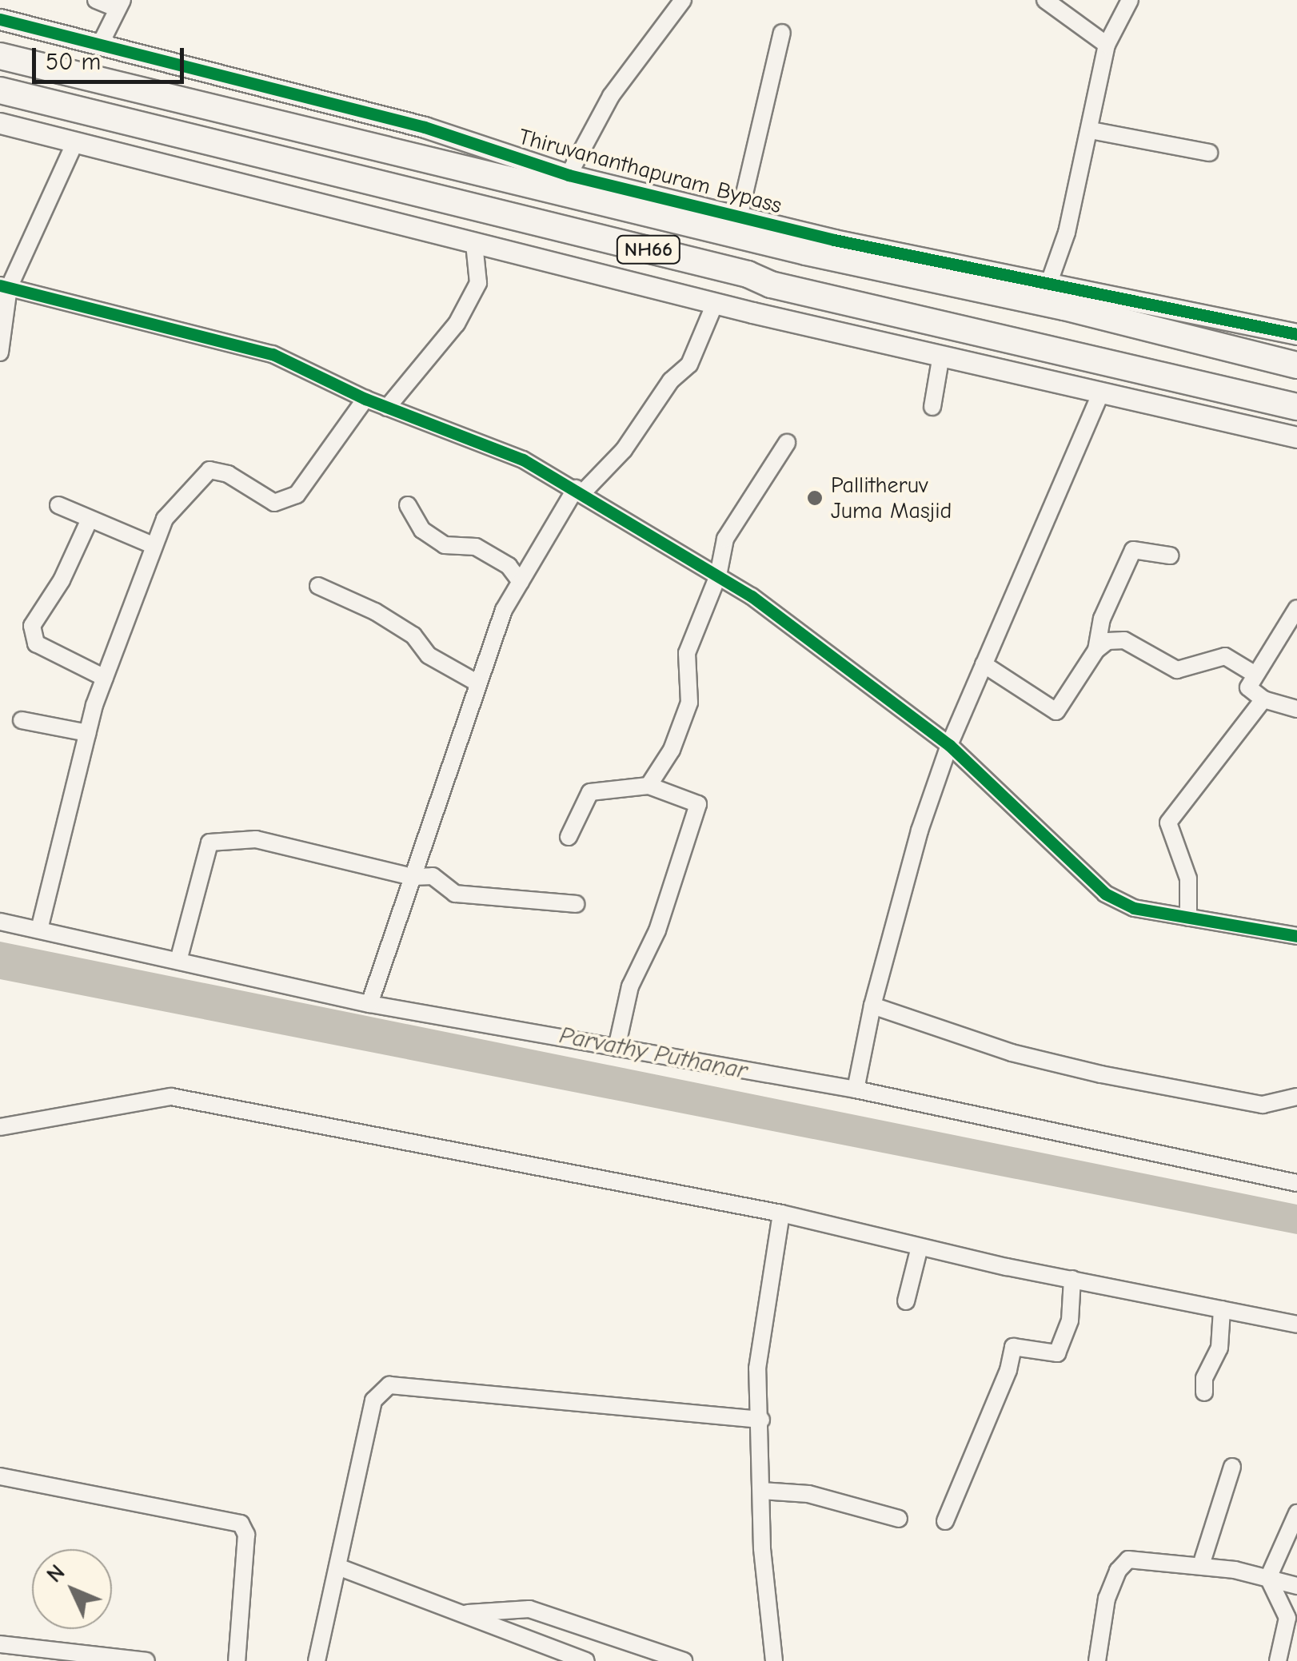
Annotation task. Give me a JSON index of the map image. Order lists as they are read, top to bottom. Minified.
{"streets":{"highway":["Thiruvananthapuram Bypass","NH66"]},"water":["Parvathy Puthanar"],"places":["Pallitheruv Juma Masjid"],"scale_bar":"50 m","north":"top left"}
